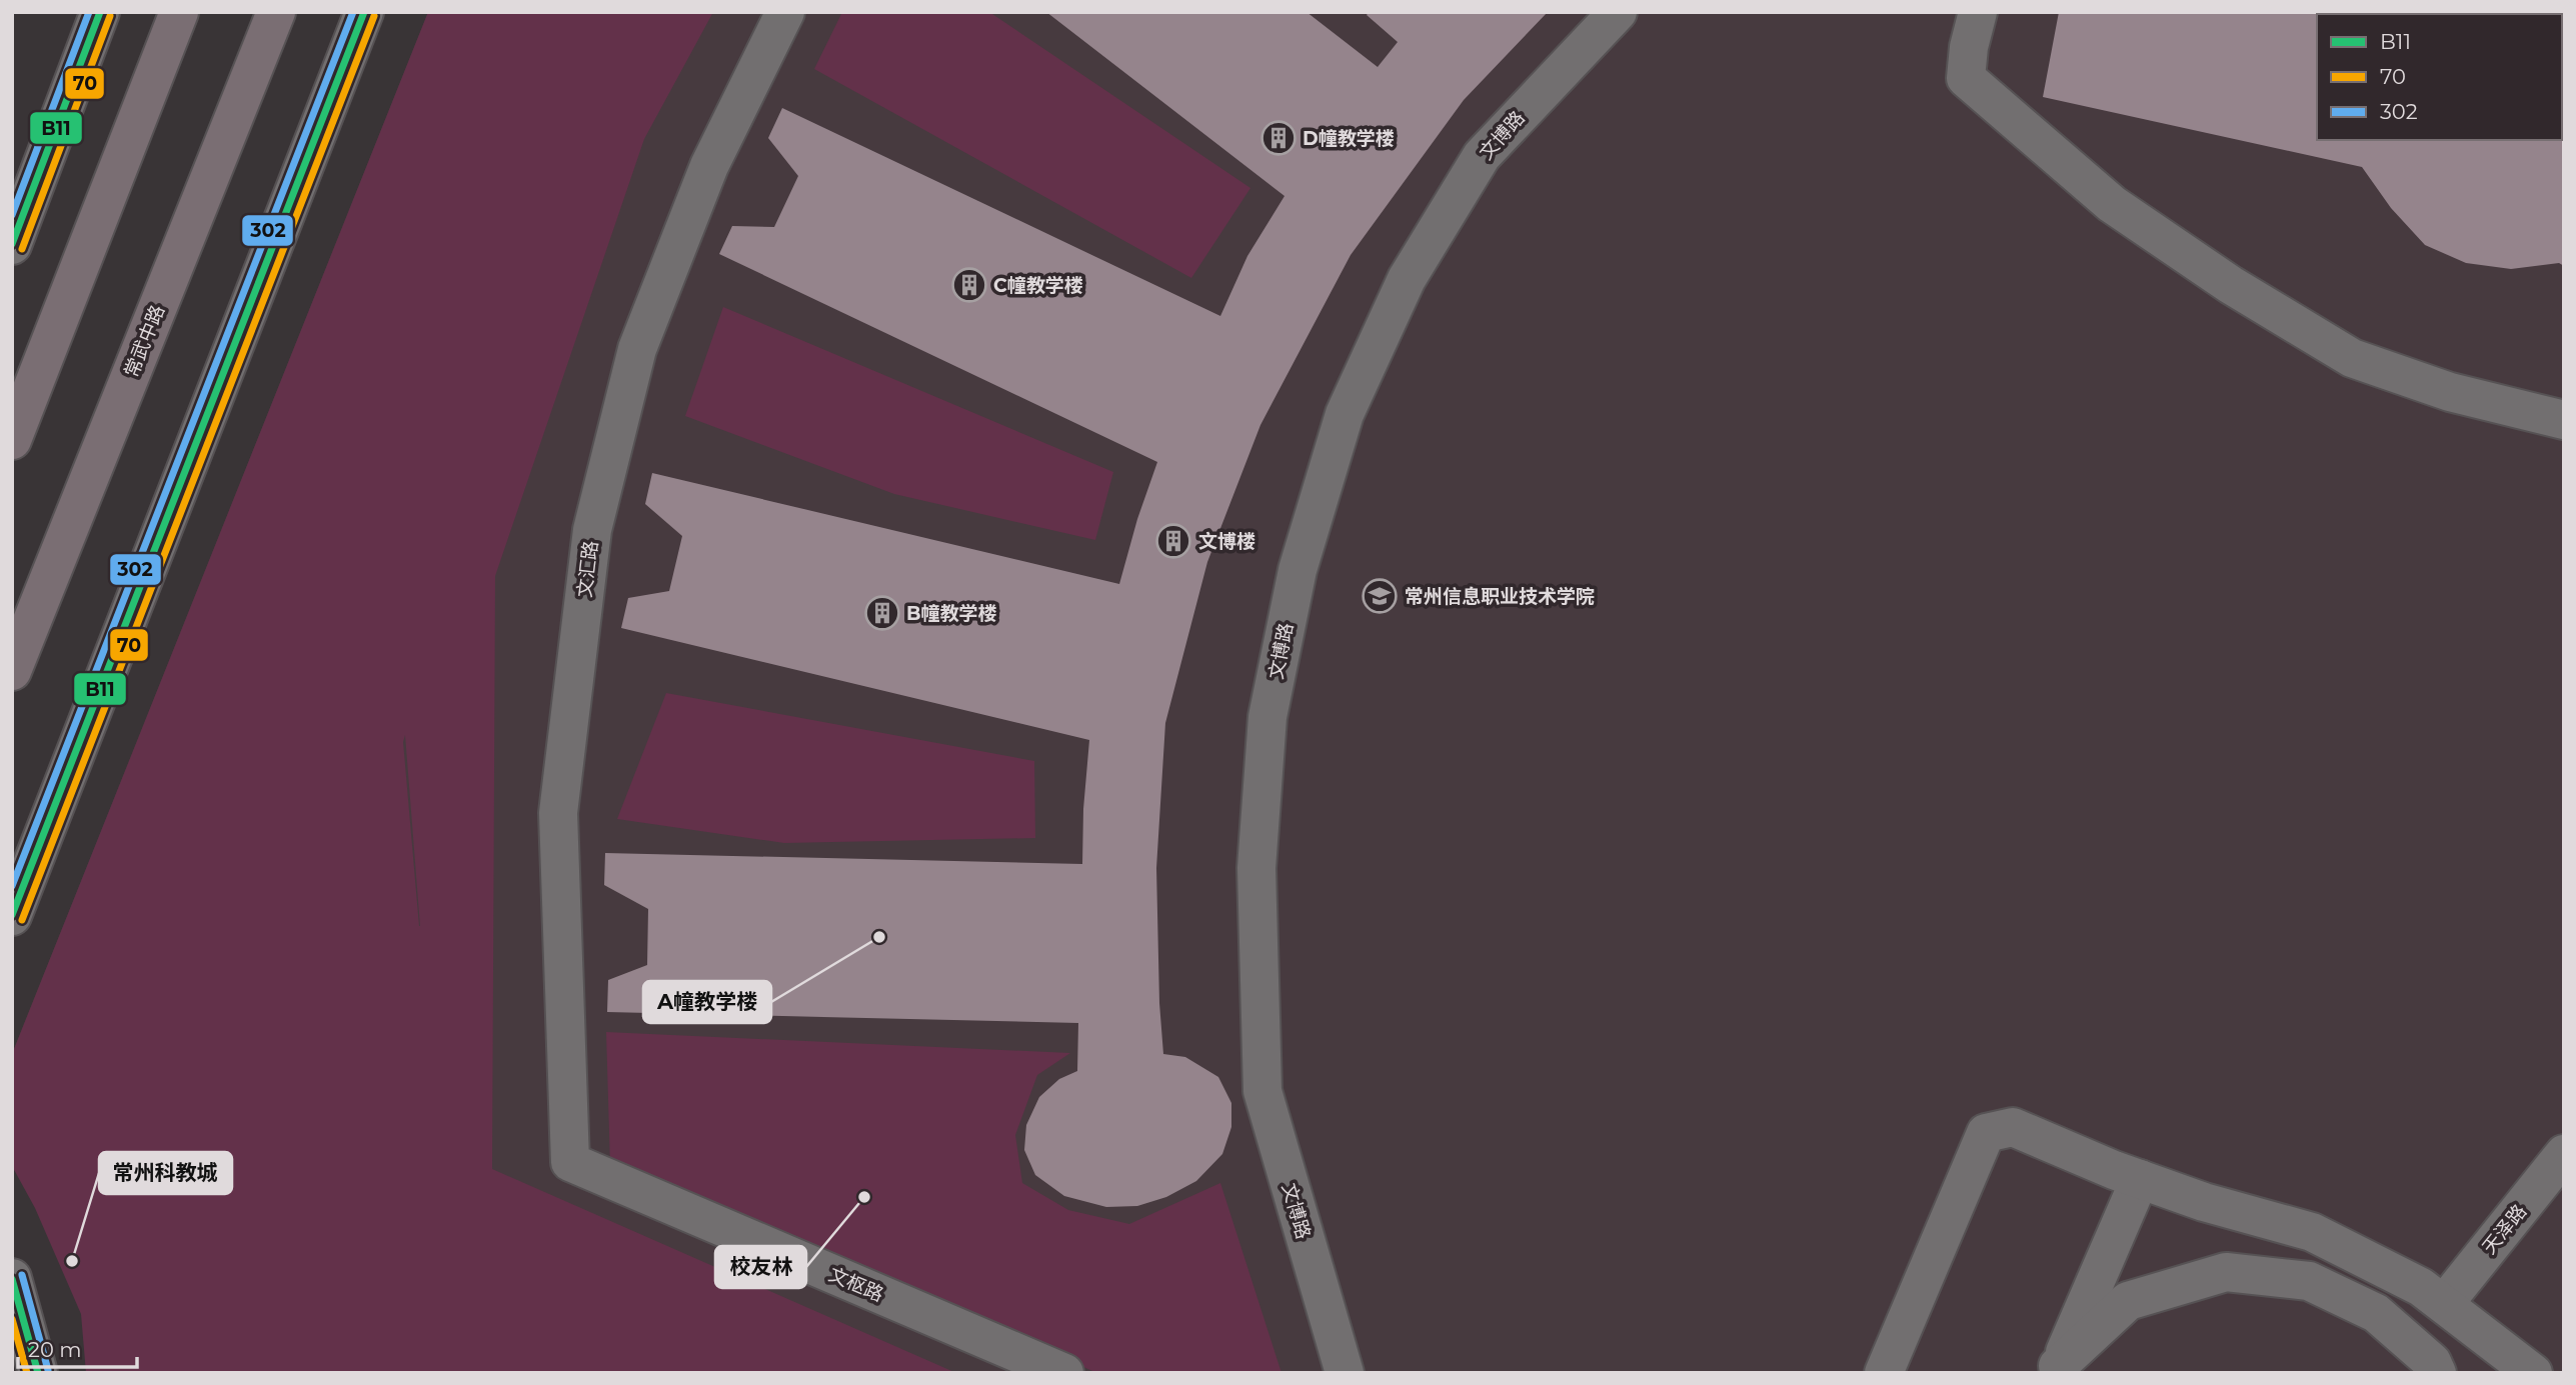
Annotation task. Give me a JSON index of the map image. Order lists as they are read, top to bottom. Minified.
{"streets":{"main road":["常武中路"],"street":["文博路","文汇路","天泽路","文枢路"]},"crossings":[["文汇路","文枢路"]],"places":{"building":["D幢教学楼","C幢教学楼","文博楼","B幢教学楼"],"school or university":["常州信息职业技术学院"],"other":["A幢教学楼","校友林","常州科教城"]},"lines":["transit line B11","transit line 302","transit line 70"],"legend":["B11","70","302"],"scale_bar":"20 m"}
